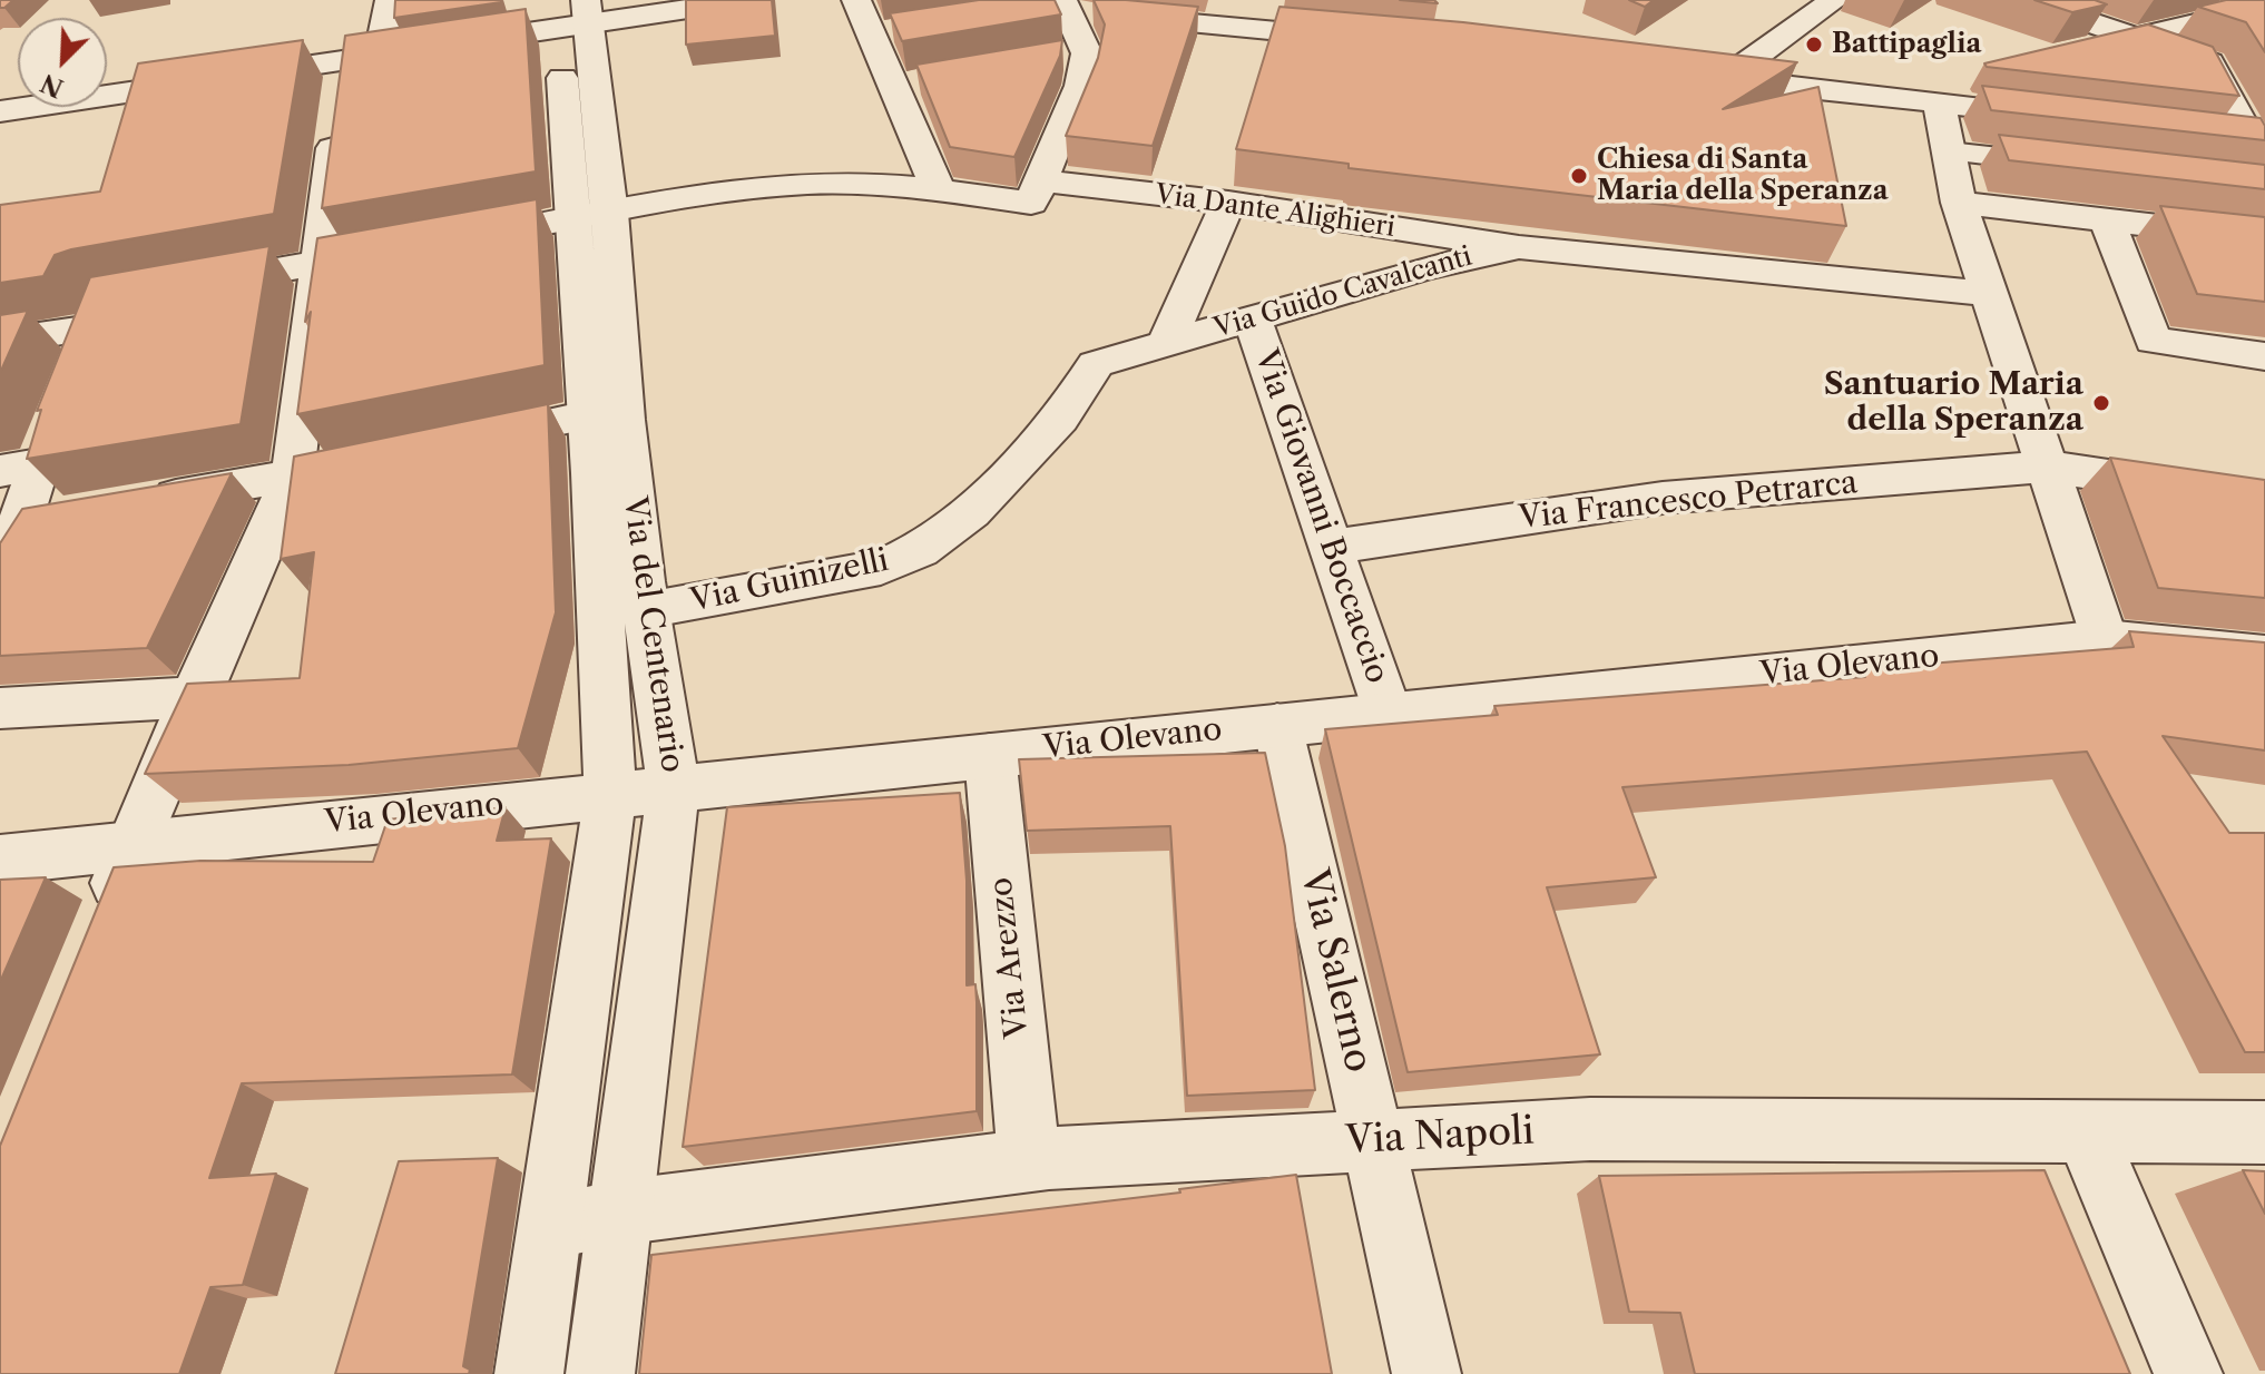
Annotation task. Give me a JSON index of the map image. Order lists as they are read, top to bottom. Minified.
{"streets":{"street":["Via Dante Alighieri","Via Guido Cavalcanti","Via Francesco Petrarca","Via Giovanni Boccaccio","Via Guinizelli","Via del Centenario","Via Olevano","Via Arezzo","Via Salerno","Via Napoli"]},"crossings":[["Via Dante Alighieri","Via Guido Cavalcanti"],["Via Guido Cavalcanti","Via Giovanni Boccaccio"],["Via Guido Cavalcanti","Via Guinizelli"],["Via Francesco Petrarca","Via Giovanni Boccaccio"],["Via Giovanni Boccaccio","Via Olevano"],["Via Guinizelli","Via del Centenario"],["Via del Centenario","Via Olevano"],["Via del Centenario","Via Napoli"],["Via Olevano","Via Arezzo"],["Via Olevano","Via Salerno"],["Via Arezzo","Via Napoli"],["Via Salerno","Via Napoli"]],"places":["Battipaglia","Chiesa di Santa Maria della Speranza","Santuario Maria della Speranza"],"north":"bottom left"}
